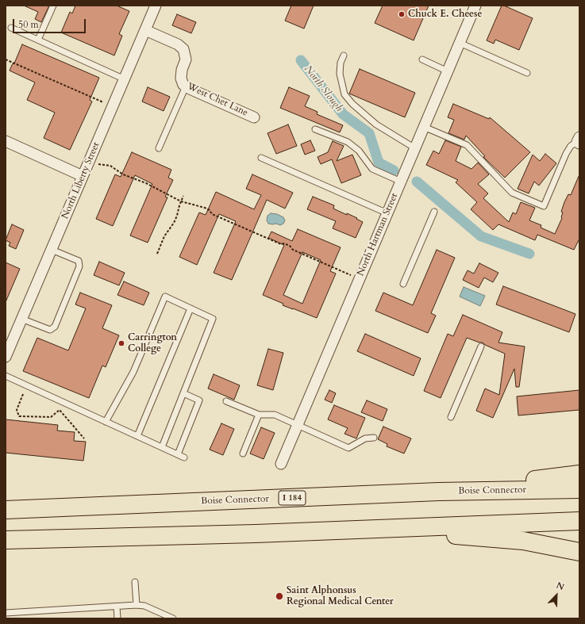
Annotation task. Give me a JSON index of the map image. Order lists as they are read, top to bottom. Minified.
{"streets":{"highway":["Boise Connector","I 184"],"street":["West Chet Lane","North Liberty Street","North Hartman Street"]},"crossings":[["West Chet Lane","North Liberty Street"]],"water":["North Slough"],"places":["Chuck E. Cheese","Carrington College","Saint Alphonsus Regional Medical Center"],"scale_bar":"50 m","north":"top right"}
